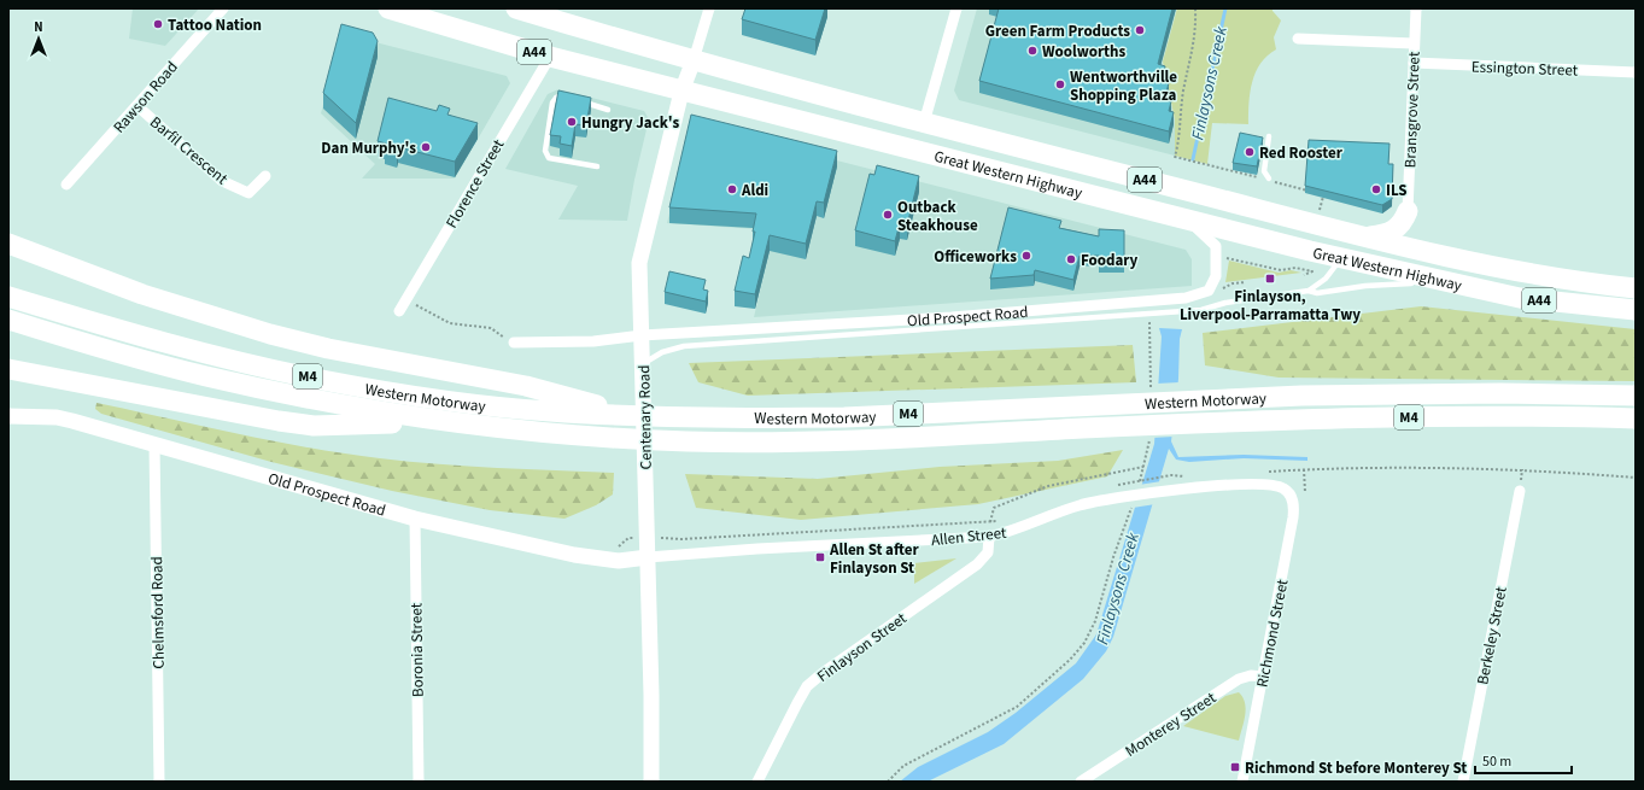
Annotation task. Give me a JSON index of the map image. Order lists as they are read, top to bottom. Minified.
{"streets":{"highway":["A44","Great Western Highway","M4","Western Motorway"],"main road":["Old Prospect Road","Centenary Road"],"street":["Essington Street","Rawson Road","Bransgrove Street","Barfil Crescent","Florence Street","Allen Street","Chelmsford Road","Richmond Street","Berkeley Street","Finlayson Street","Boronia Street","Monterey Street"]},"crossings":[["Essington Street","Bransgrove Street"],["Rawson Road","Barfil Crescent"],["Great Western Highway","Florence Street"],["Great Western Highway","Old Prospect Road"],["Great Western Highway","Centenary Road"],["Old Prospect Road","Centenary Road"],["Old Prospect Road","Allen Street"],["Old Prospect Road","Chelmsford Road"],["Old Prospect Road","Boronia Street"],["Centenary Road","Allen Street"],["Allen Street","Richmond Street"],["Allen Street","Finlayson Street"],["Richmond Street","Monterey Street"]],"water":["Finlaysons Creek"],"places":{"other":["Tattoo Nation","Green Farm Products","Woolworths","Wentworthville Shopping Plaza","Hungry Jack's","Dan Murphy's","Red Rooster","Aldi","ILS","Outback Steakhouse","Officeworks","Foodary"],"transit":["Finlayson, Liverpool-Parramatta Twy","Allen St after Finlayson St","Richmond St before Monterey St"]},"scale_bar":"50 m","north":"top"}
